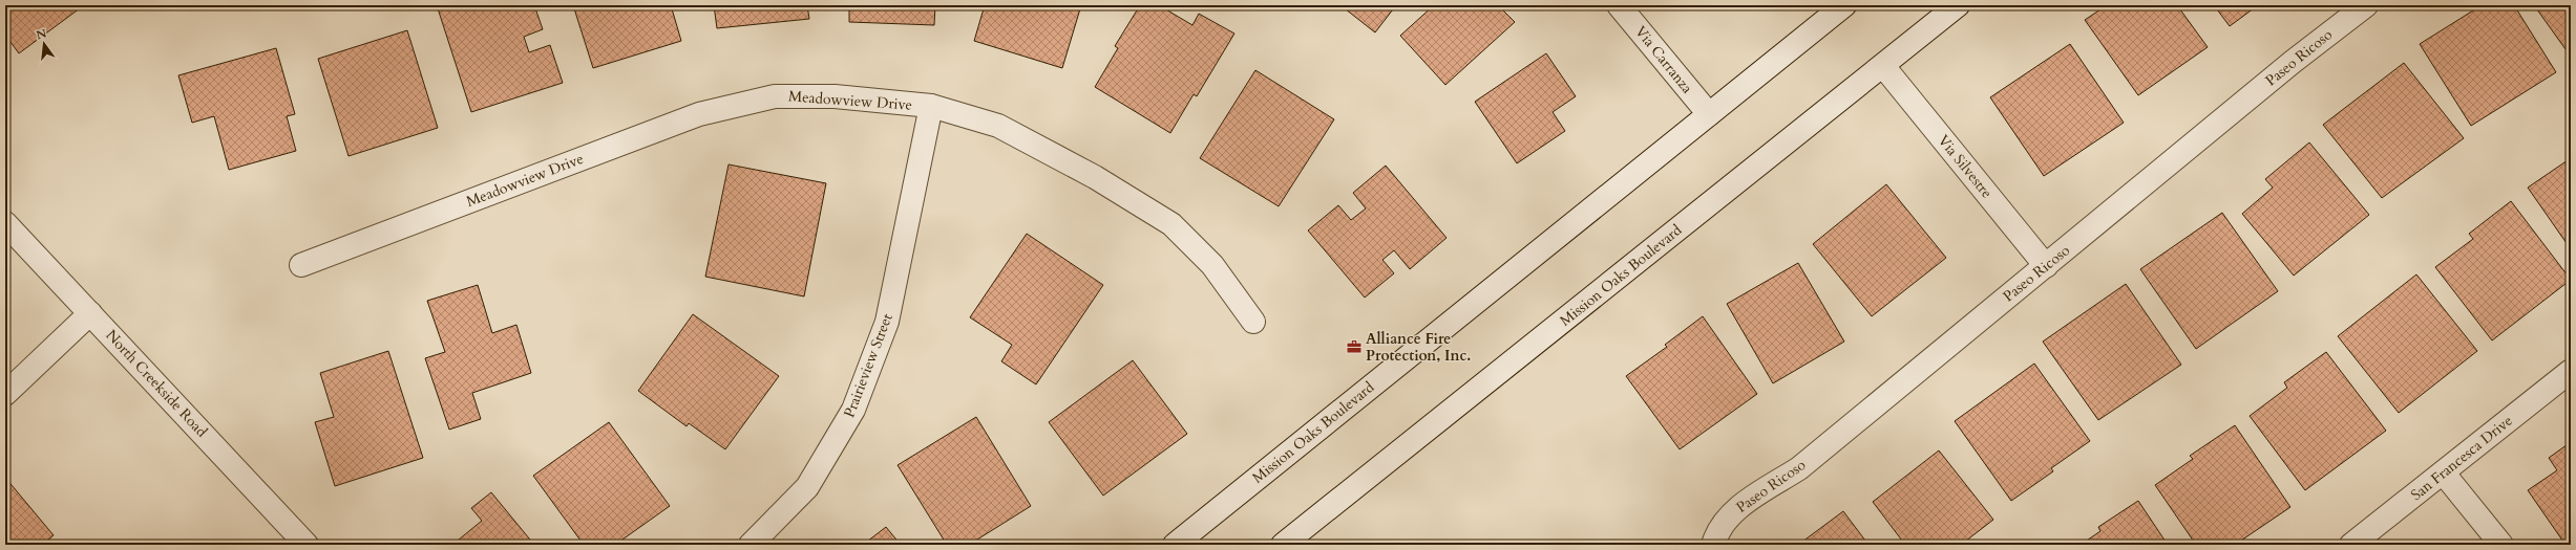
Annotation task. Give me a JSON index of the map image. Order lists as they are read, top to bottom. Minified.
{"streets":{"street":["Paseo Ricoso","Via Carranza","Meadowview Drive","Via Silvestre","Mission Oaks Boulevard","Prairieview Street","North Creekside Road","San Francesca Drive"]},"crossings":[["Paseo Ricoso","Via Silvestre"],["Via Carranza","Mission Oaks Boulevard"],["Meadowview Drive","Prairieview Street"],["Via Silvestre","Mission Oaks Boulevard"]],"places":{"office":["Alliance Fire Protection, Inc."]},"north":"top"}
